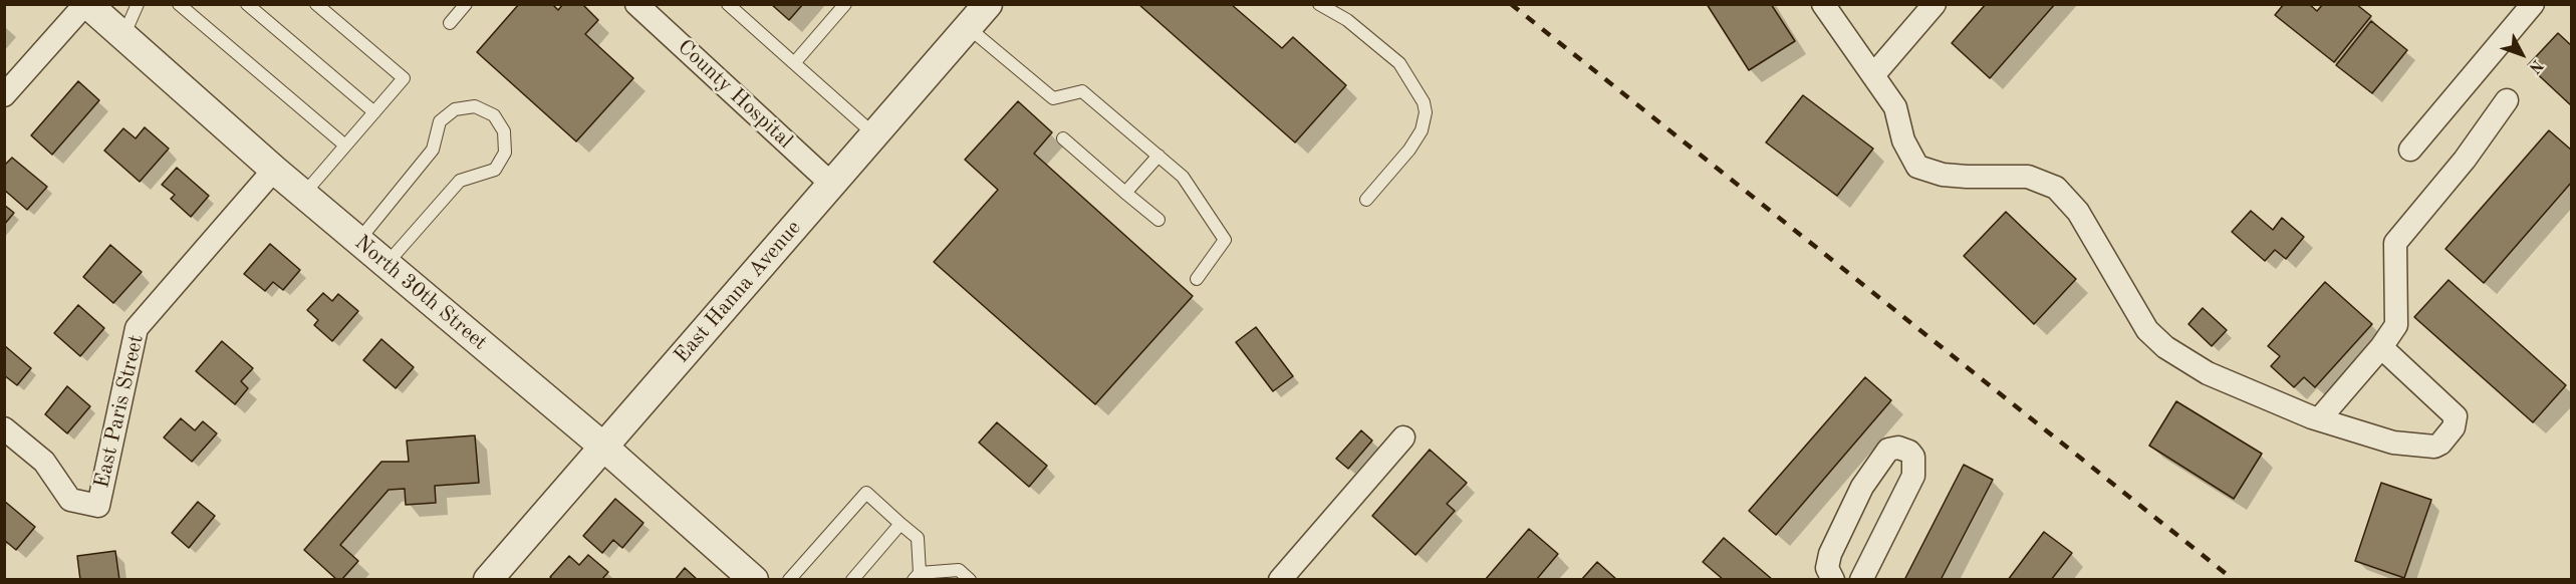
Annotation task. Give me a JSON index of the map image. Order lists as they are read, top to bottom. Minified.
{"streets":{"street":["County Hospital","East Hanna Avenue","North 30th Street","East Paris Street"]},"crossings":[["County Hospital","East Hanna Avenue"],["East Hanna Avenue","North 30th Street"],["North 30th Street","East Paris Street"]],"north":"bottom right"}
